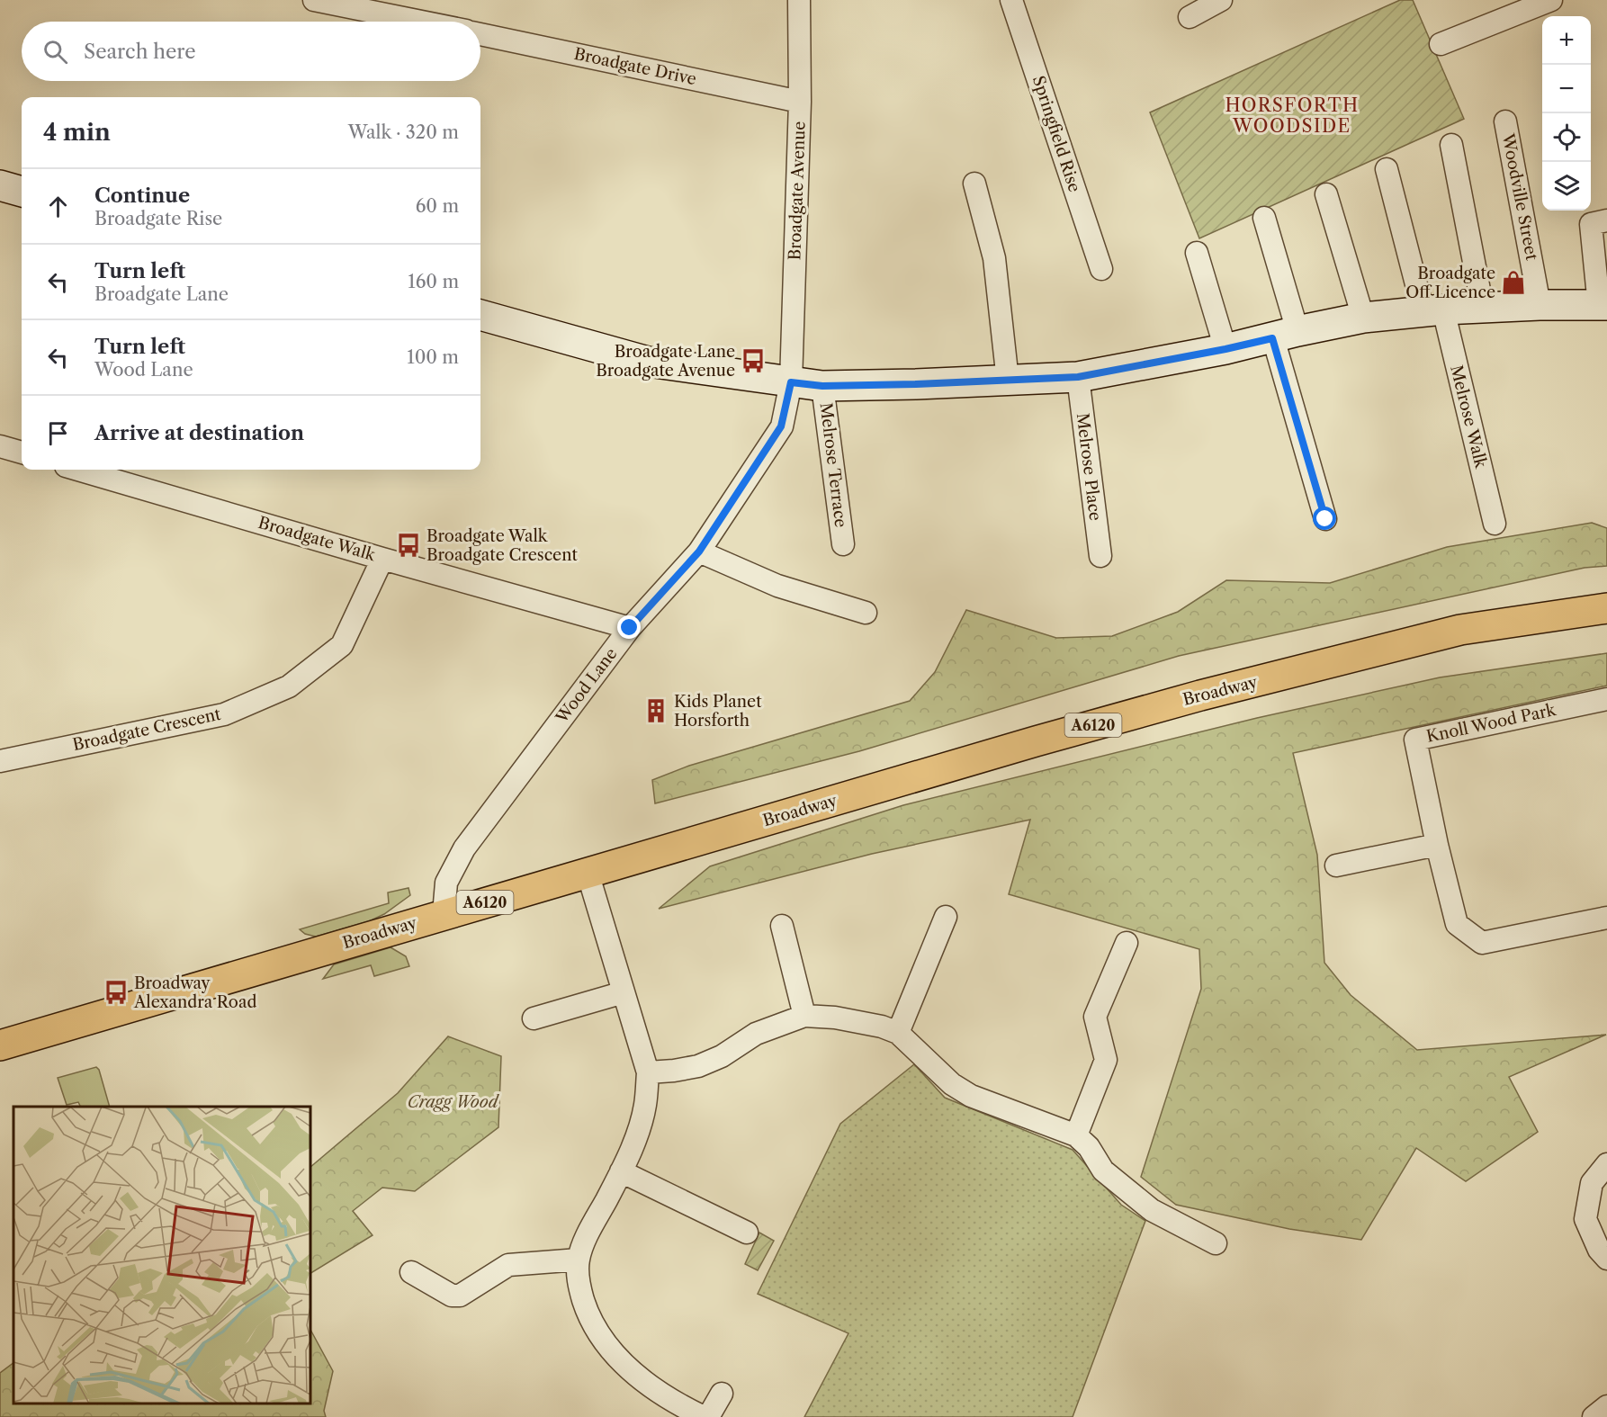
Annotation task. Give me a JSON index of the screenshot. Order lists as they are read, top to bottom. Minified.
{"streets":{"highway":["Broadway","A6120"],"street":["Broadgate Drive","Springfield Rise","Broadgate Avenue","Woodville Street","Melrose Walk","Melrose Terrace","Melrose Place","Broadgate Walk","Wood Lane","Knoll Wood Park","Broadgate Crescent"]},"crossings":[["Broadgate Drive","Broadgate Avenue"],["Broadgate Avenue","Wood Lane"],["Broadgate Walk","Wood Lane"],["Broadgate Walk","Broadgate Crescent"],["Wood Lane","Broadway"]],"districts":["HORSFORTH WOODSIDE"],"parks":["Cragg Wood"],"places":{"shop":["Broadgate Off Licence"],"bus stop":["Broadgate Lane Broadgate Avenue","Broadgate Walk Broadgate Crescent","Broadway Alexandra Road"],"building":["Kids Planet Horsforth"]},"page":{"map_buttons":["+","−"],"search":"Search here","heading":["4 min","Walk · 320 m"],"list":[["Continue","Broadgate Rise","60 m"],["Turn left","Broadgate Lane","160 m"],["Turn left","Wood Lane","100 m"],"Arrive at destination"]}}
